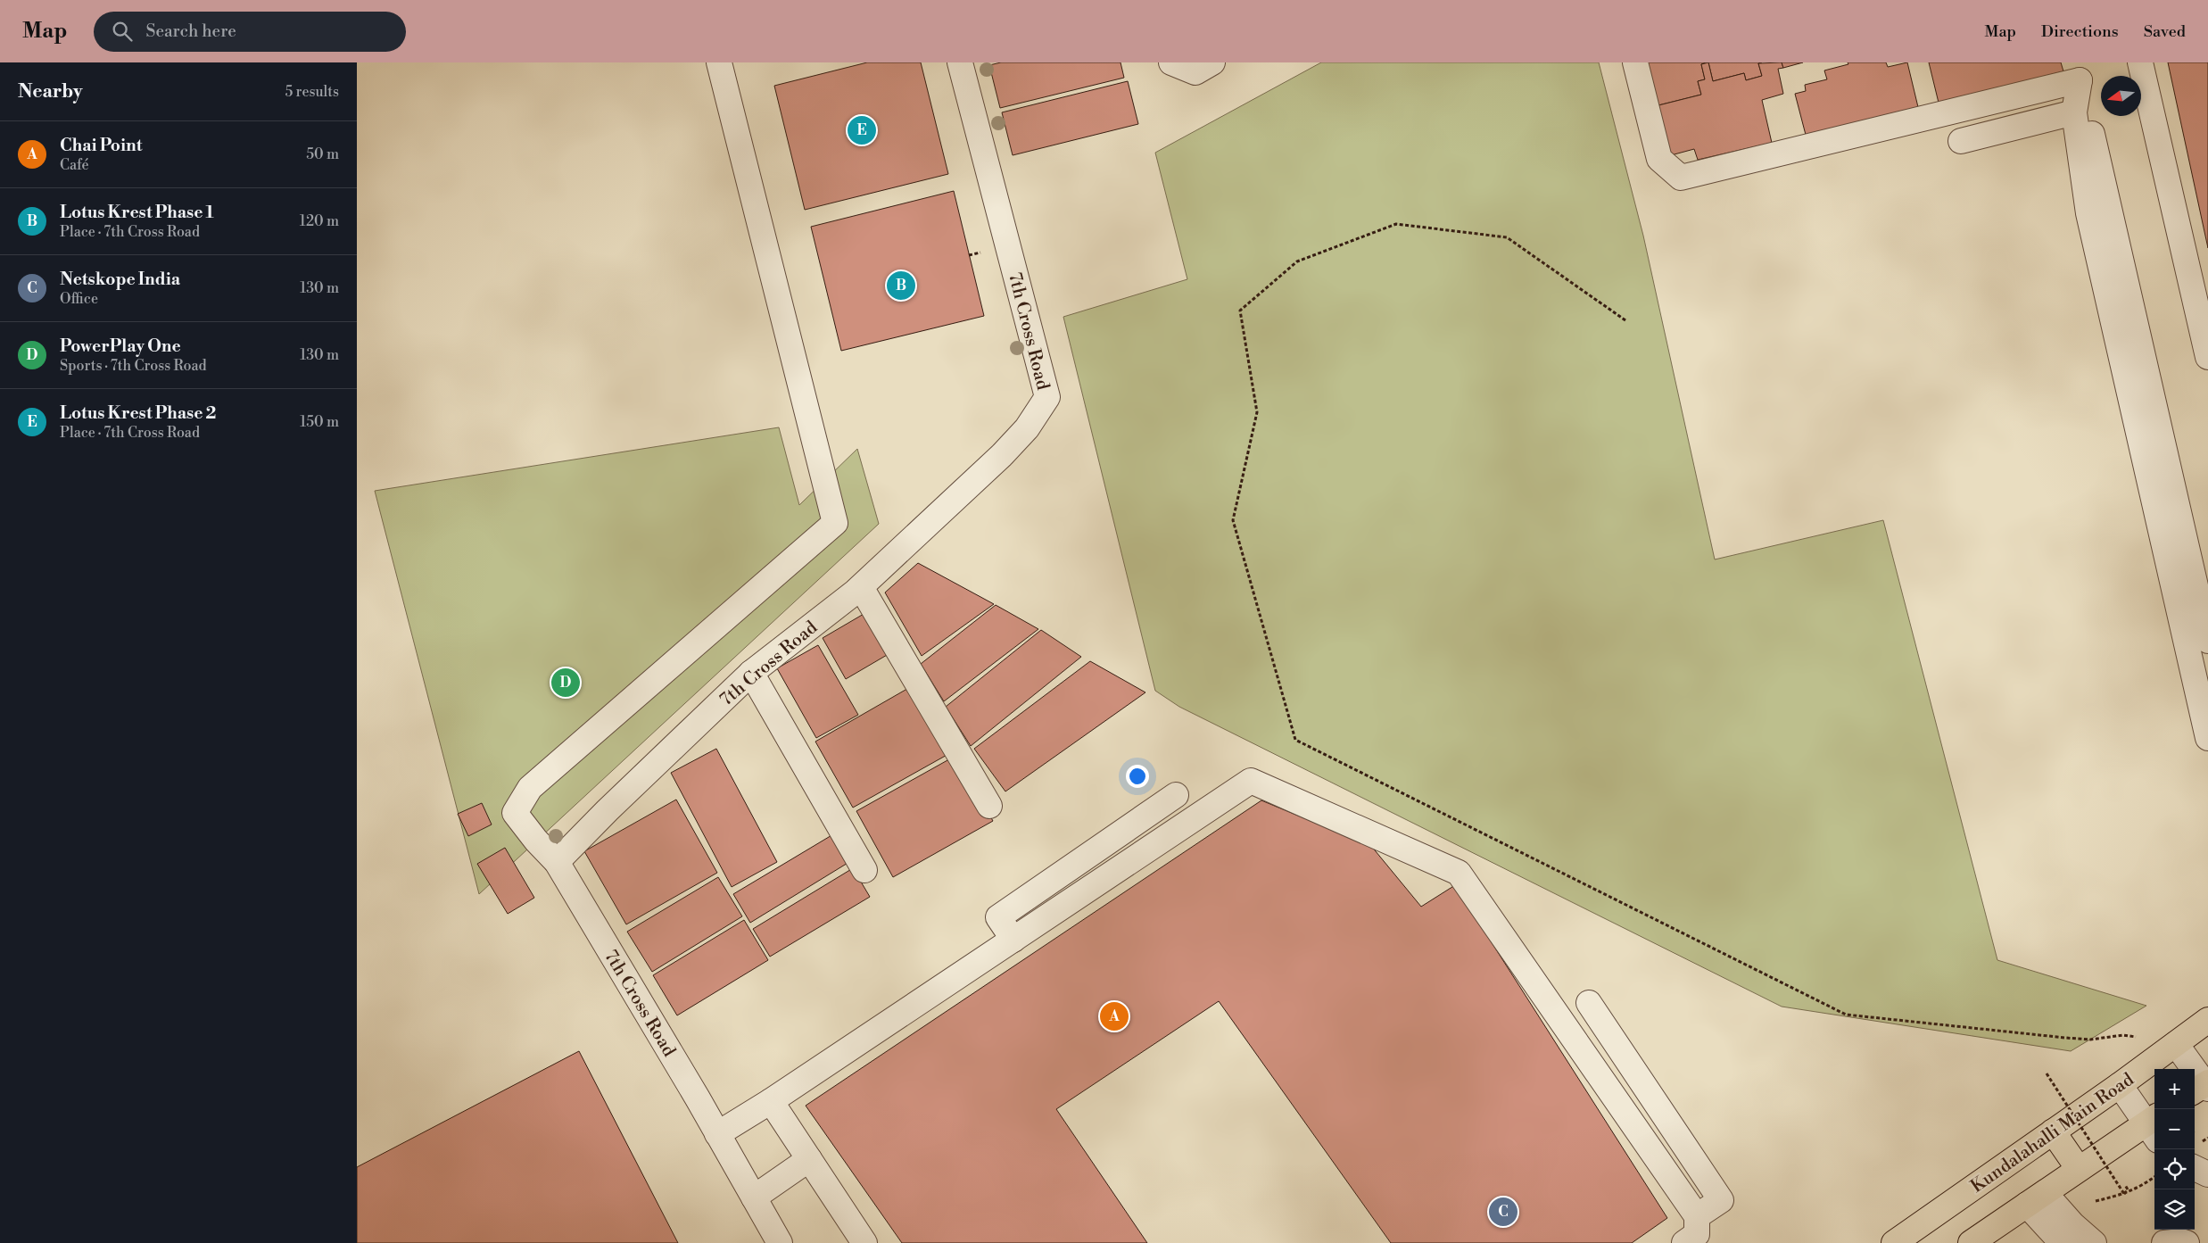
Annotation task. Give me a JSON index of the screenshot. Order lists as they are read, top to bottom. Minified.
{"streets":{"main road":["Kundalahalli Main Road"],"street":["7th Cross Road"]},"north":"left","page":{"header":"Map","search":"Search here","nav":["Map","Directions","Saved"],"heading":["Nearby","5 results"],"pins":["E","B","D","A","C"],"list":[{"mark":"A","name":"Chai Point","note":"Café","value":"50 m"},{"mark":"B","name":"Lotus Krest Phase 1","note":"Place · 7th Cross Road","value":"120 m"},{"mark":"C","name":"Netskope India","note":"Office","value":"130 m"},{"mark":"D","name":"PowerPlay One","note":"Sports · 7th Cross Road","value":"130 m"},{"mark":"E","name":"Lotus Krest Phase 2","note":"Place · 7th Cross Road","value":"150 m"}],"map_buttons":["+","−"]}}
